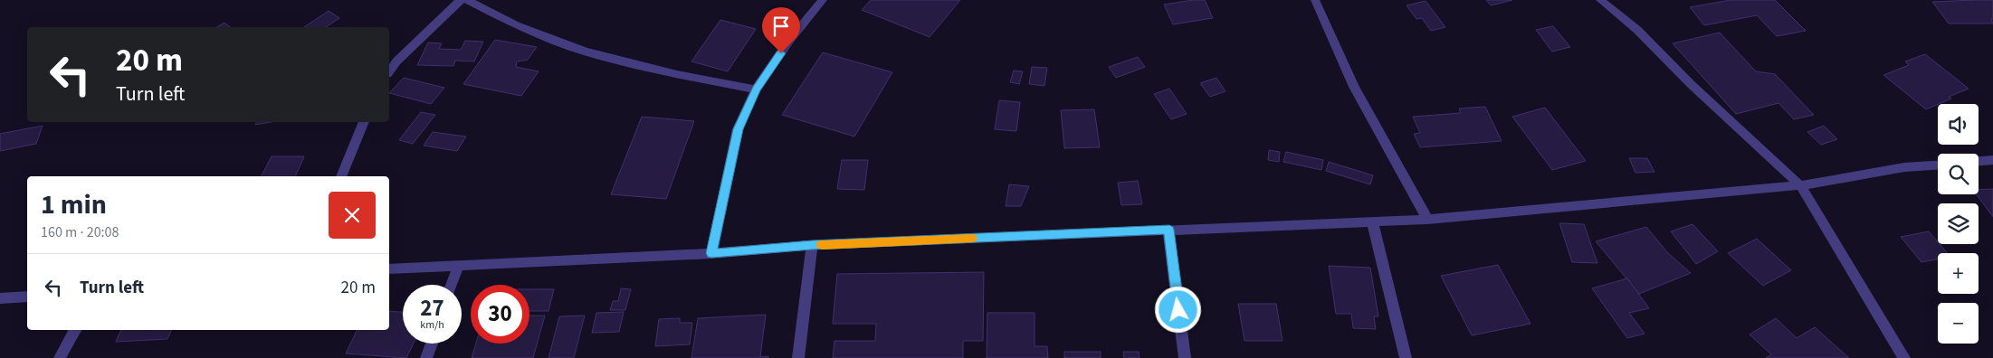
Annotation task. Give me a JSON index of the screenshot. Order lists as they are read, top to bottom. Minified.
{"page":{"turn":["20 m","Turn left"],"map_buttons":["+","−"],"heading":["1 min","160 m · 20:08"],"list":[{"name":"Turn left","value":"20 m"}],"speed":"27 km/h","limit":"30"}}
